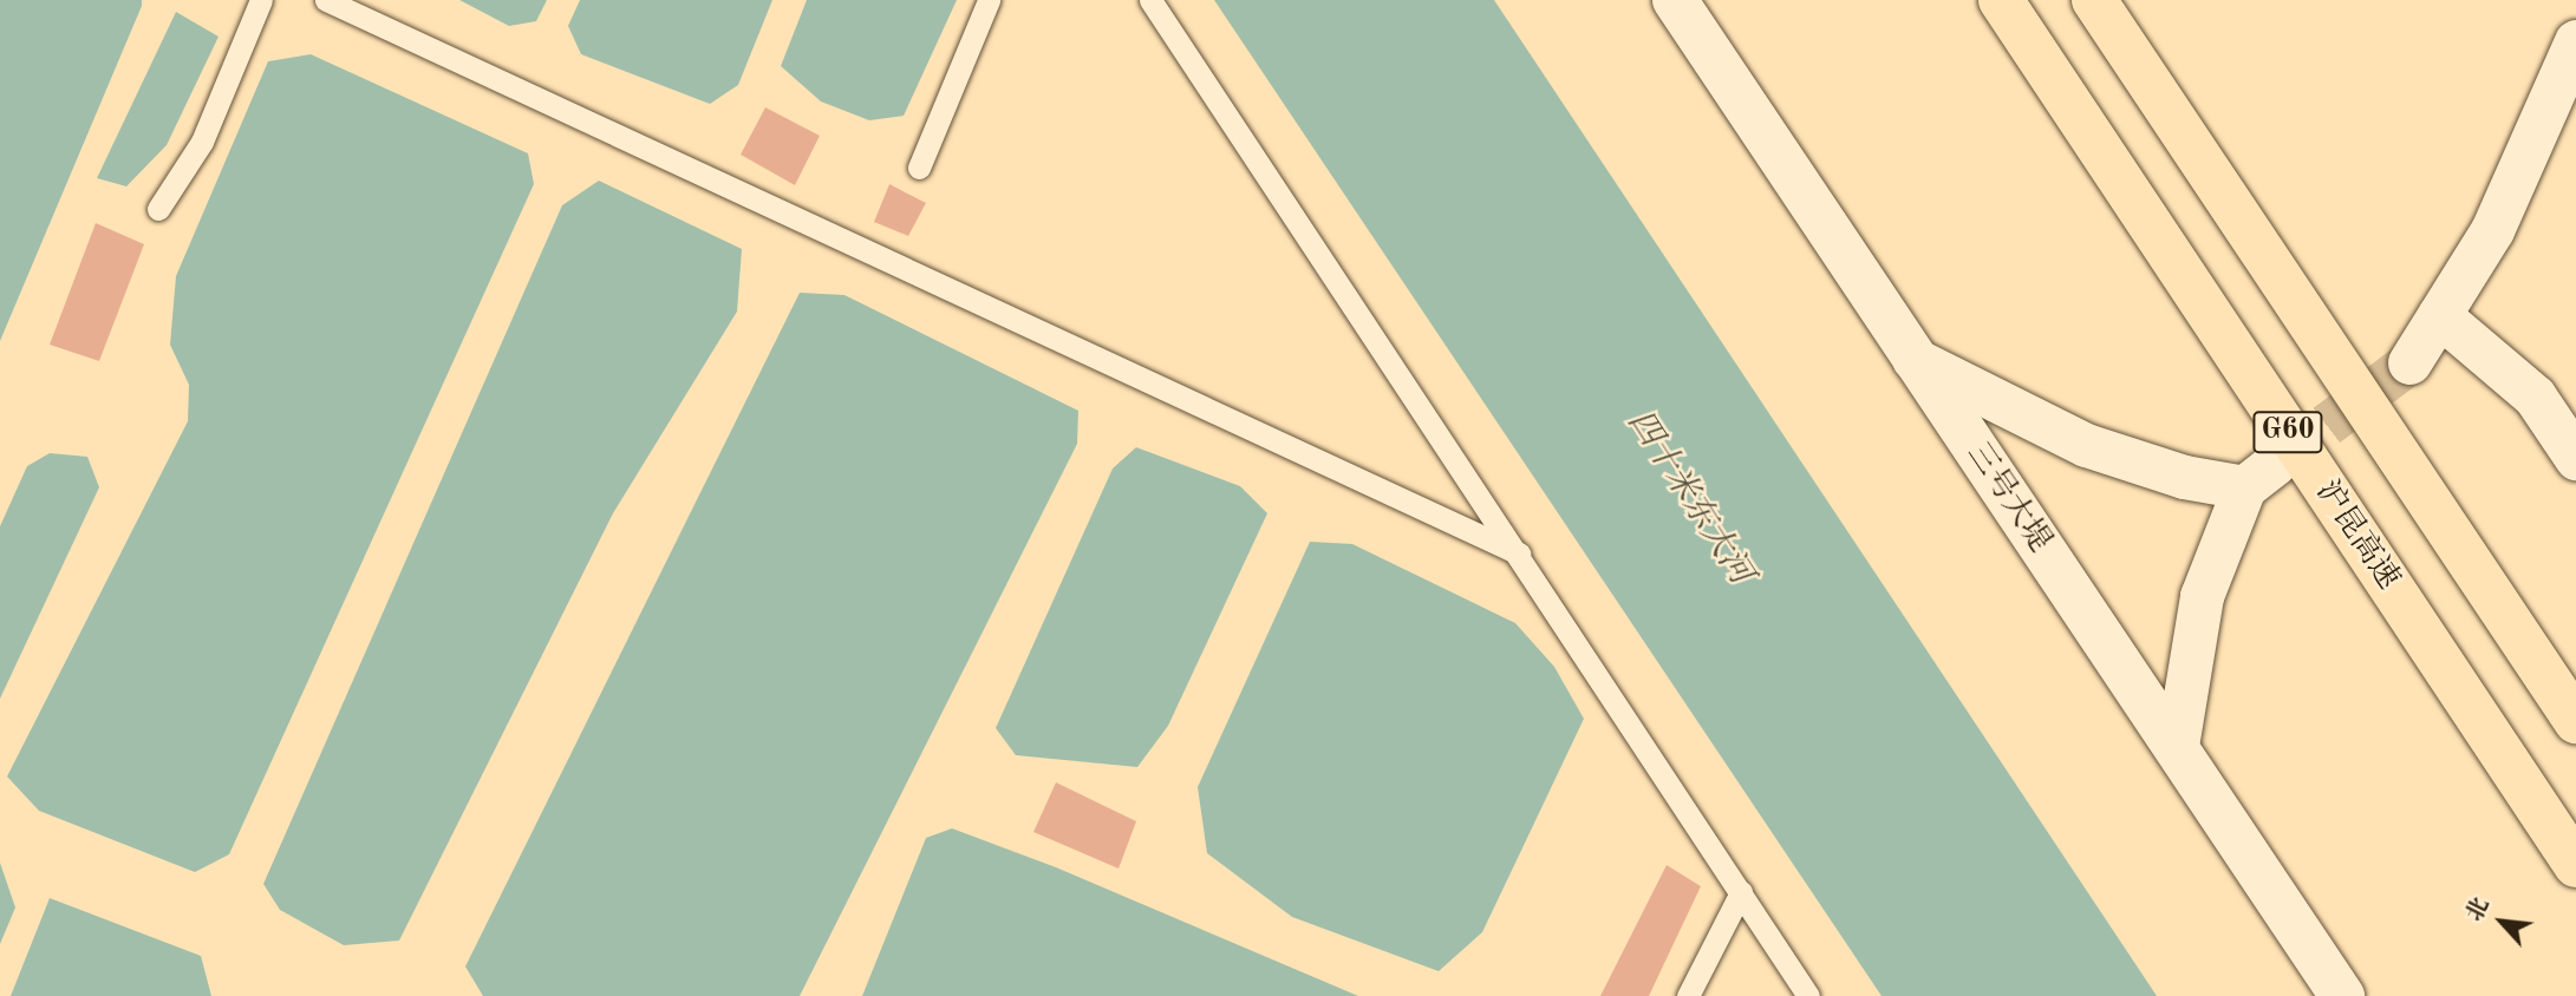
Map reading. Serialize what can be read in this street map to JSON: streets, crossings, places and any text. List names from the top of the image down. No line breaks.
{"streets":{"highway":["G60","沪昆高速"],"street":["三号大堤"]},"water":["四十米东大河"],"north":"top left"}
